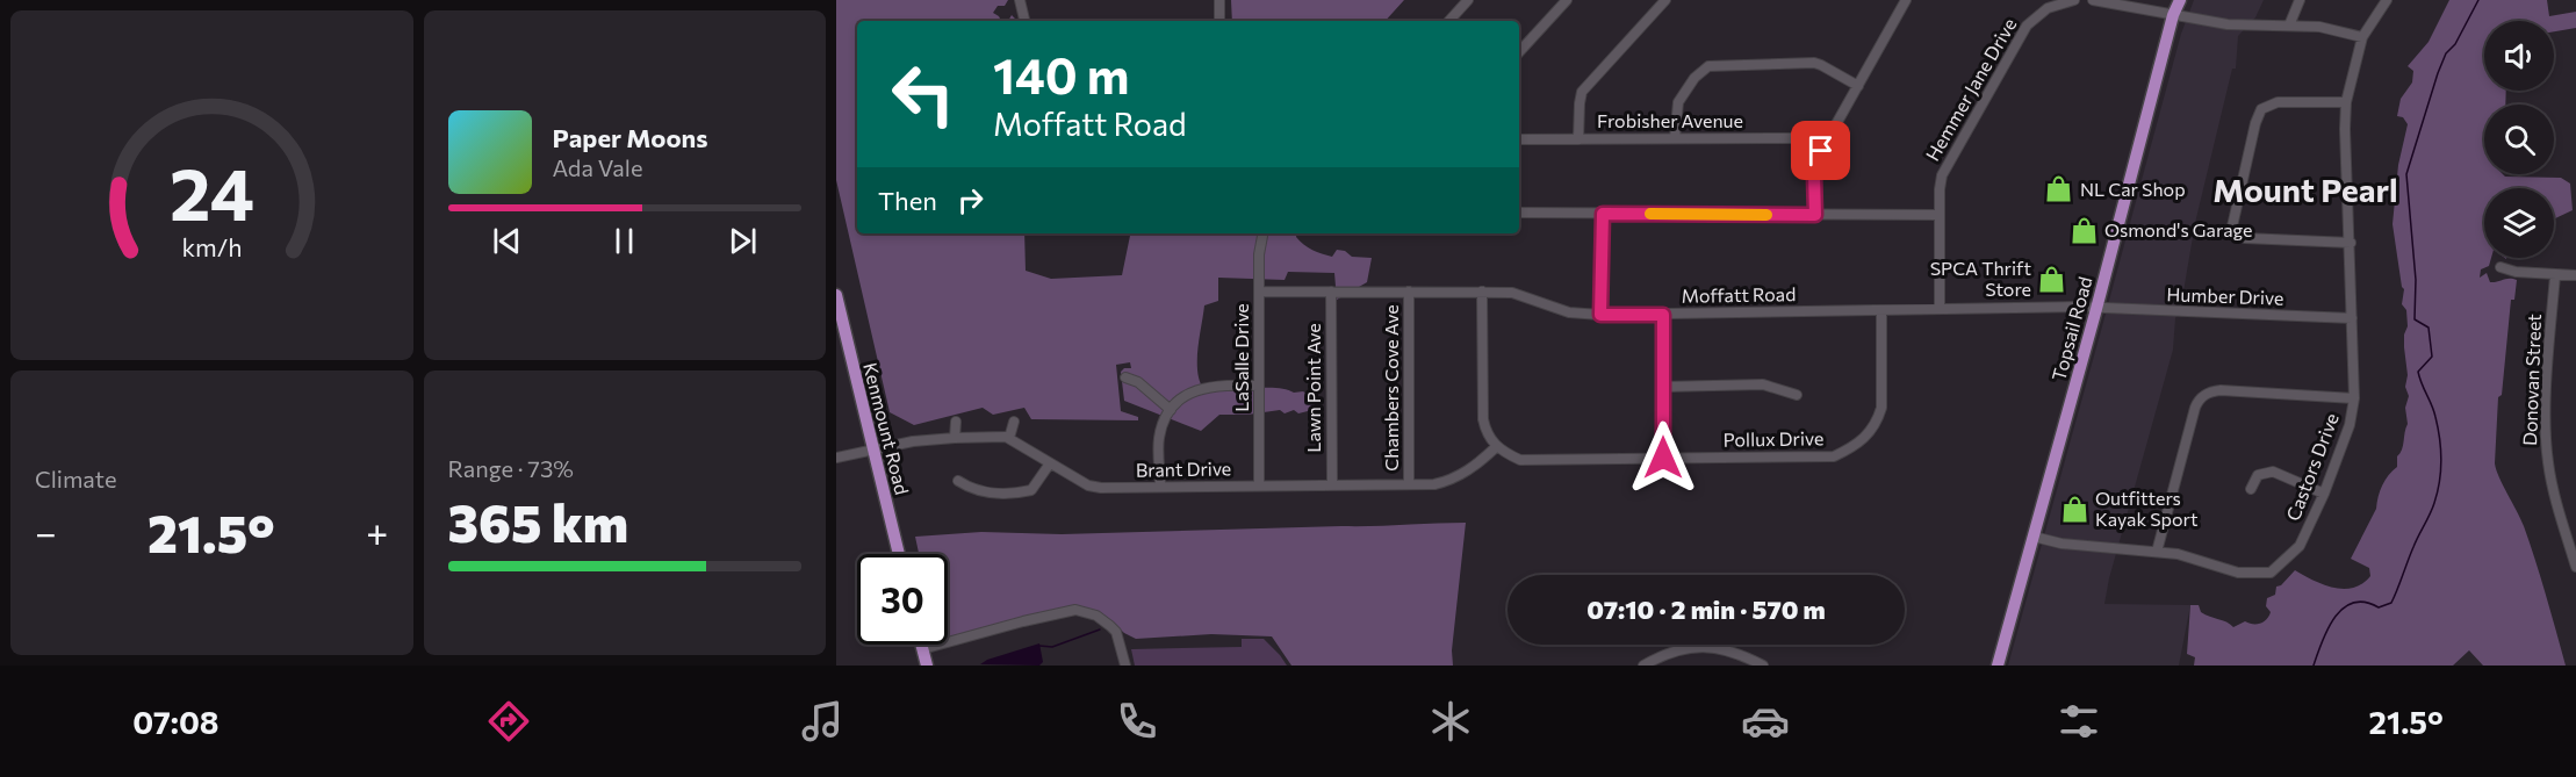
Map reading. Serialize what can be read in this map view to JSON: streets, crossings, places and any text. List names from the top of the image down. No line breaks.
{"streets":{"main road":["Topsail Road","Kenmount Road"],"street":["Hemmer Jane Drive","Frobisher Avenue","Moffatt Road","Humber Drive","LaSalle Drive","Donovan Street","Lawn Point Ave","Chambers Cove Ave","Pollux Drive","Castors Drive","Brant Drive"]},"crossings":[["Hemmer Jane Drive","Moffatt Road"],["Moffatt Road","Humber Drive"],["Moffatt Road","Topsail Road"],["Moffatt Road","LaSalle Drive"],["Moffatt Road","Lawn Point Ave"],["Moffatt Road","Chambers Cove Ave"],["Moffatt Road","Pollux Drive"],["Humber Drive","Topsail Road"],["Humber Drive","Castors Drive"],["Topsail Road","Castors Drive"],["LaSalle Drive","Brant Drive"],["Lawn Point Ave","Brant Drive"],["Chambers Cove Ave","Brant Drive"],["Pollux Drive","Brant Drive"]],"districts":["Mount Pearl"],"places":{"shop":["NL Car Shop","Osmond's Garage","SPCA Thrift Store","Outfitters Kayak Sport"]},"page":{"turn":["140 m","Moffatt Road"],"song":["Paper Moons","Ada Vale"],"then":"Then","tile":["Climate",["Range · 73%","365 km"]],"heat":["−","21.5°","+"],"limit":"30","trip":"07:10 · 2 min · 570 m","tabs":["07:08","21.5°"],"gauge":["24","km/h"]}}
